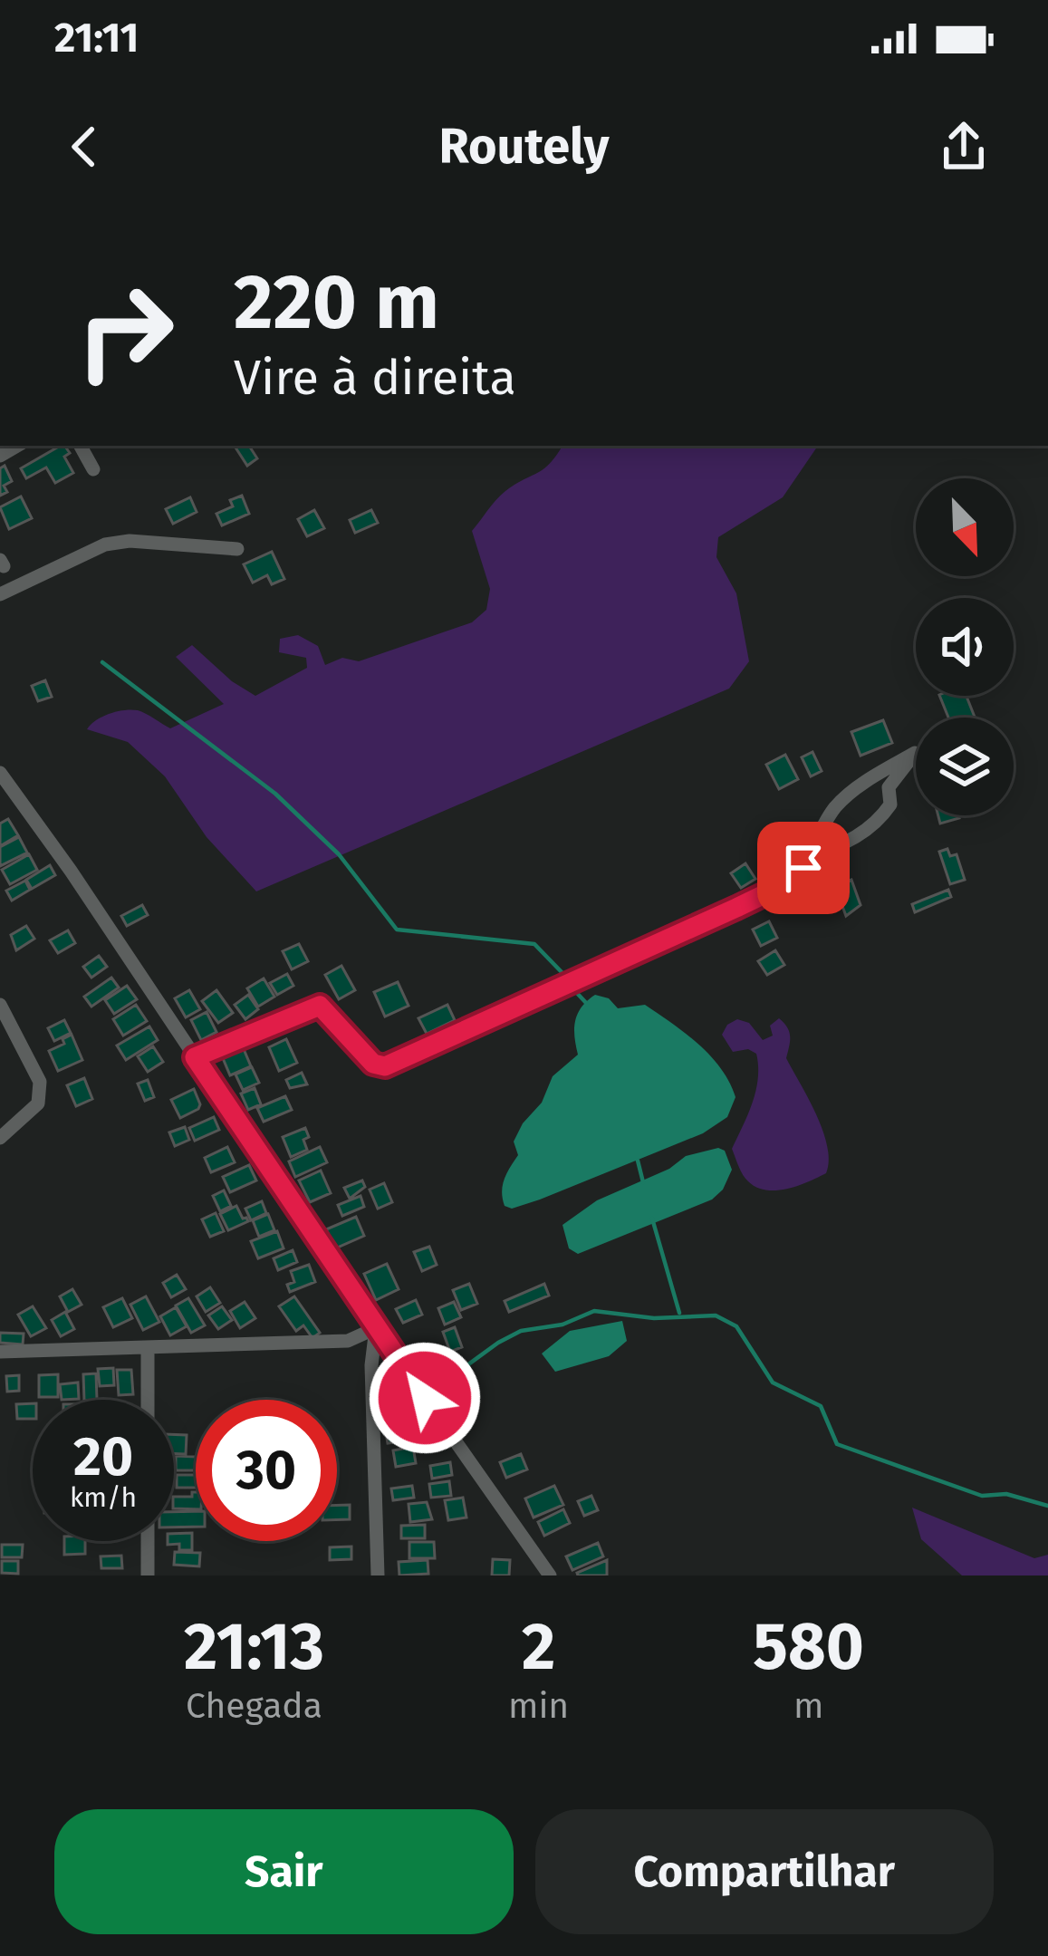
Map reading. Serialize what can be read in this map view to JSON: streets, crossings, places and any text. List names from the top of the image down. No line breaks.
{"north":"bottom right","page":{"status":"21:11","header":"Routely","turn":["220 m","Vire à direita"],"speed":"20 km/h","limit":"30","eta":["21:13","Chegada","2","min","580","m"],"buttons":["Sair","Compartilhar"]}}
